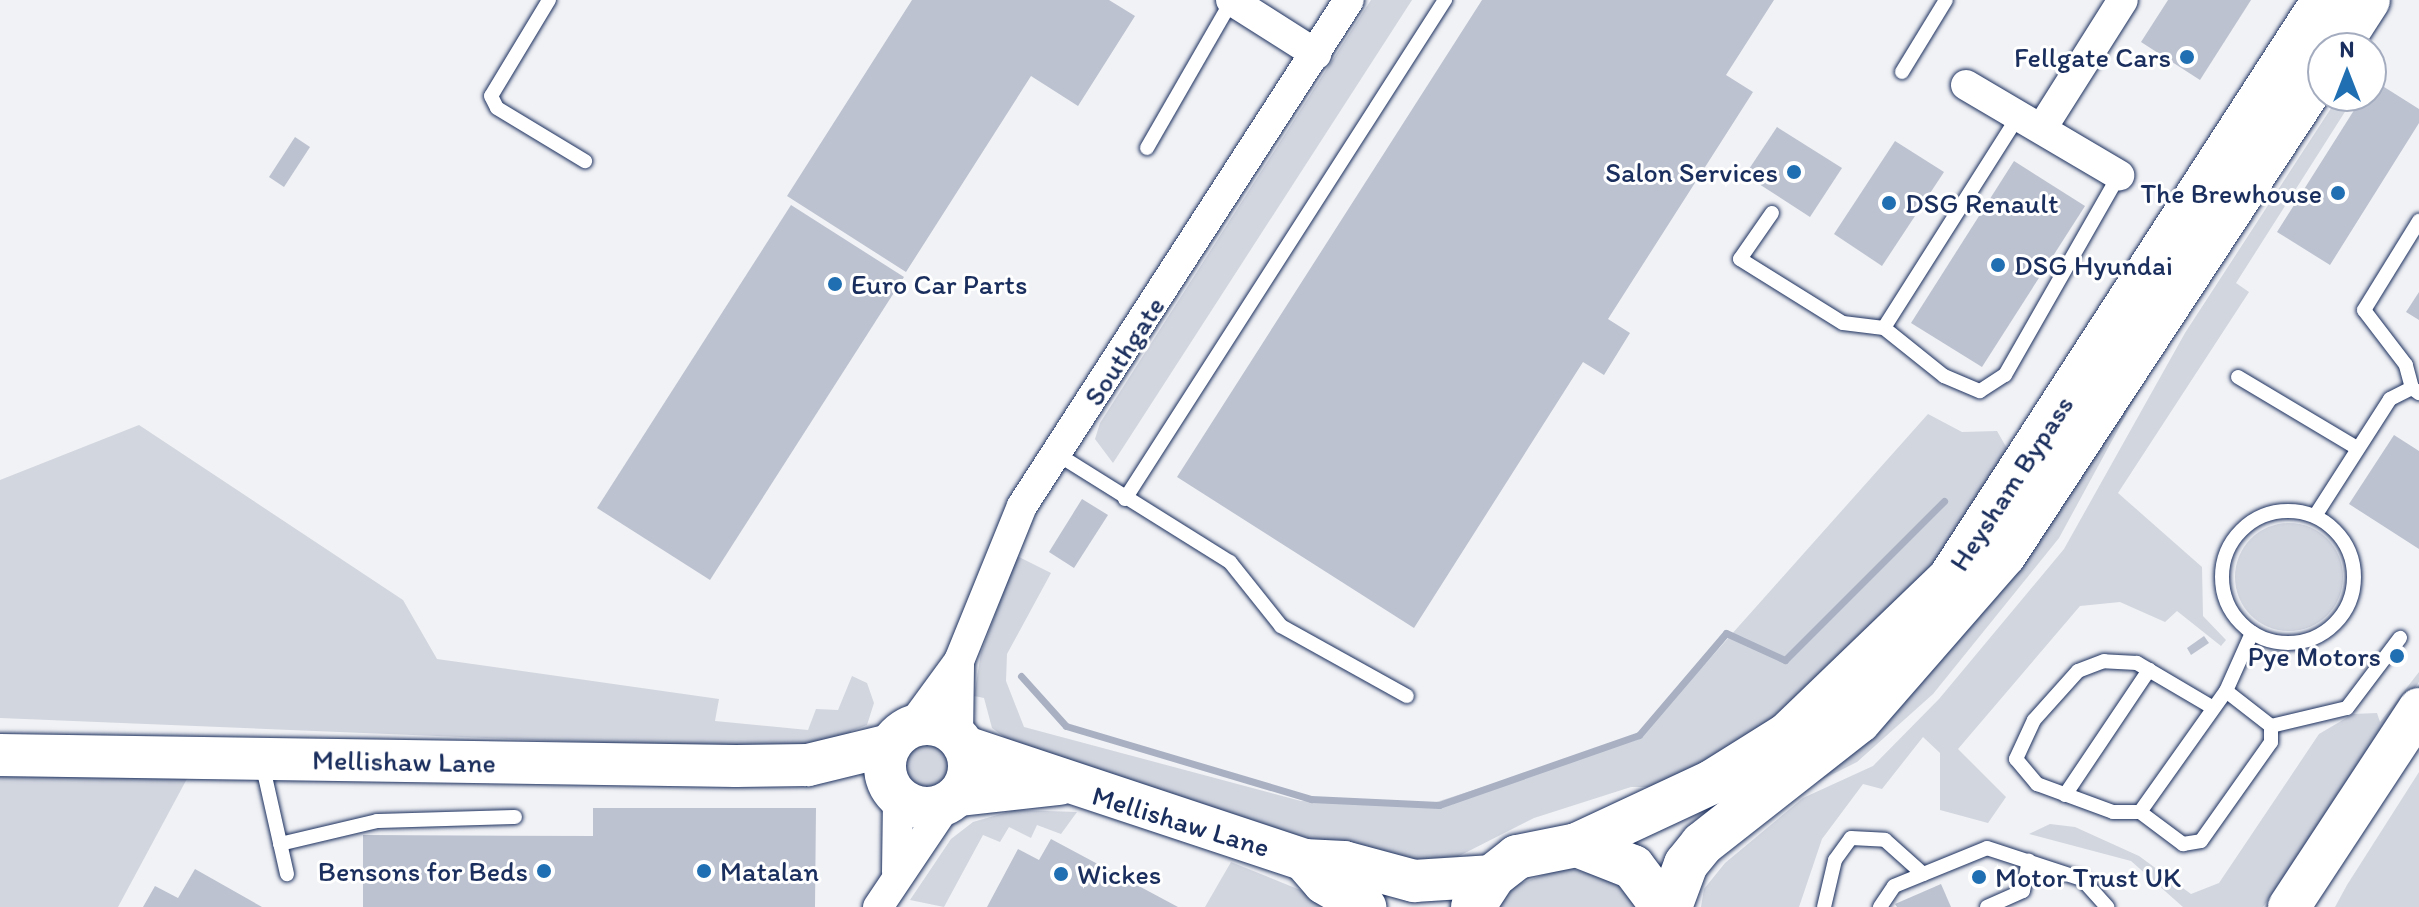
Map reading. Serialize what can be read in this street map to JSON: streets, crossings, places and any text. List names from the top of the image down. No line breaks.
{"streets":{"highway":["Heysham Bypass"],"main road":["Mellishaw Lane"],"street":["Southgate"]},"crossings":[["Southgate","Mellishaw Lane"],["Heysham Bypass","Mellishaw Lane"]],"places":["Fellgate Cars","Salon Services","The Brewhouse","DSG Renault","DSG Hyundai","Euro Car Parts","Pye Motors","Bensons for Beds","Matalan","Wickes","Motor Trust UK"],"north":"top"}
